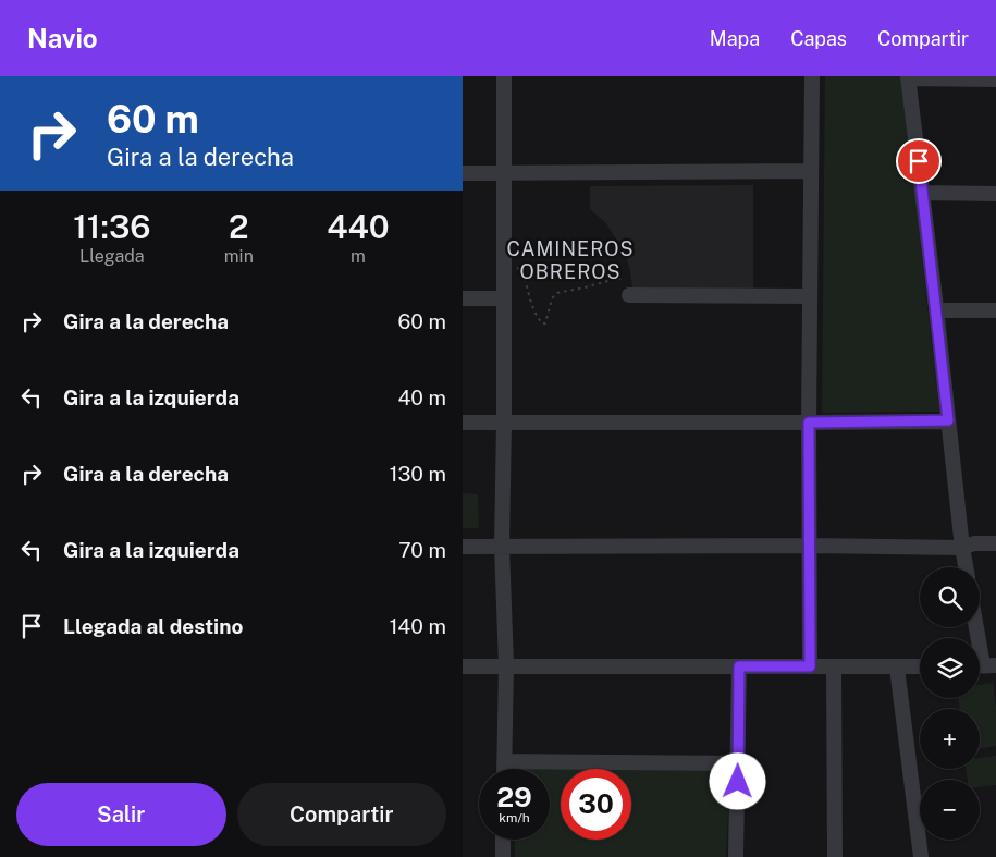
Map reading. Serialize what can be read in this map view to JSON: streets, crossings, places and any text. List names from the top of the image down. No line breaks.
{"districts":["CAMINEROS OBREROS"],"page":{"header":"Navio","nav":["Mapa","Capas","Compartir"],"turn":["60 m","Gira a la derecha"],"eta":["11:36","Llegada","2","min","440","m"],"list":[{"name":"Gira a la derecha","value":"60 m"},{"name":"Gira a la izquierda","value":"40 m"},{"name":"Gira a la derecha","value":"130 m"},{"name":"Gira a la izquierda","value":"70 m"},{"name":"Llegada al destino","value":"140 m"}],"map_buttons":["+","−"],"speed":"29 km/h","limit":"30","buttons":["Salir","Compartir"]}}
